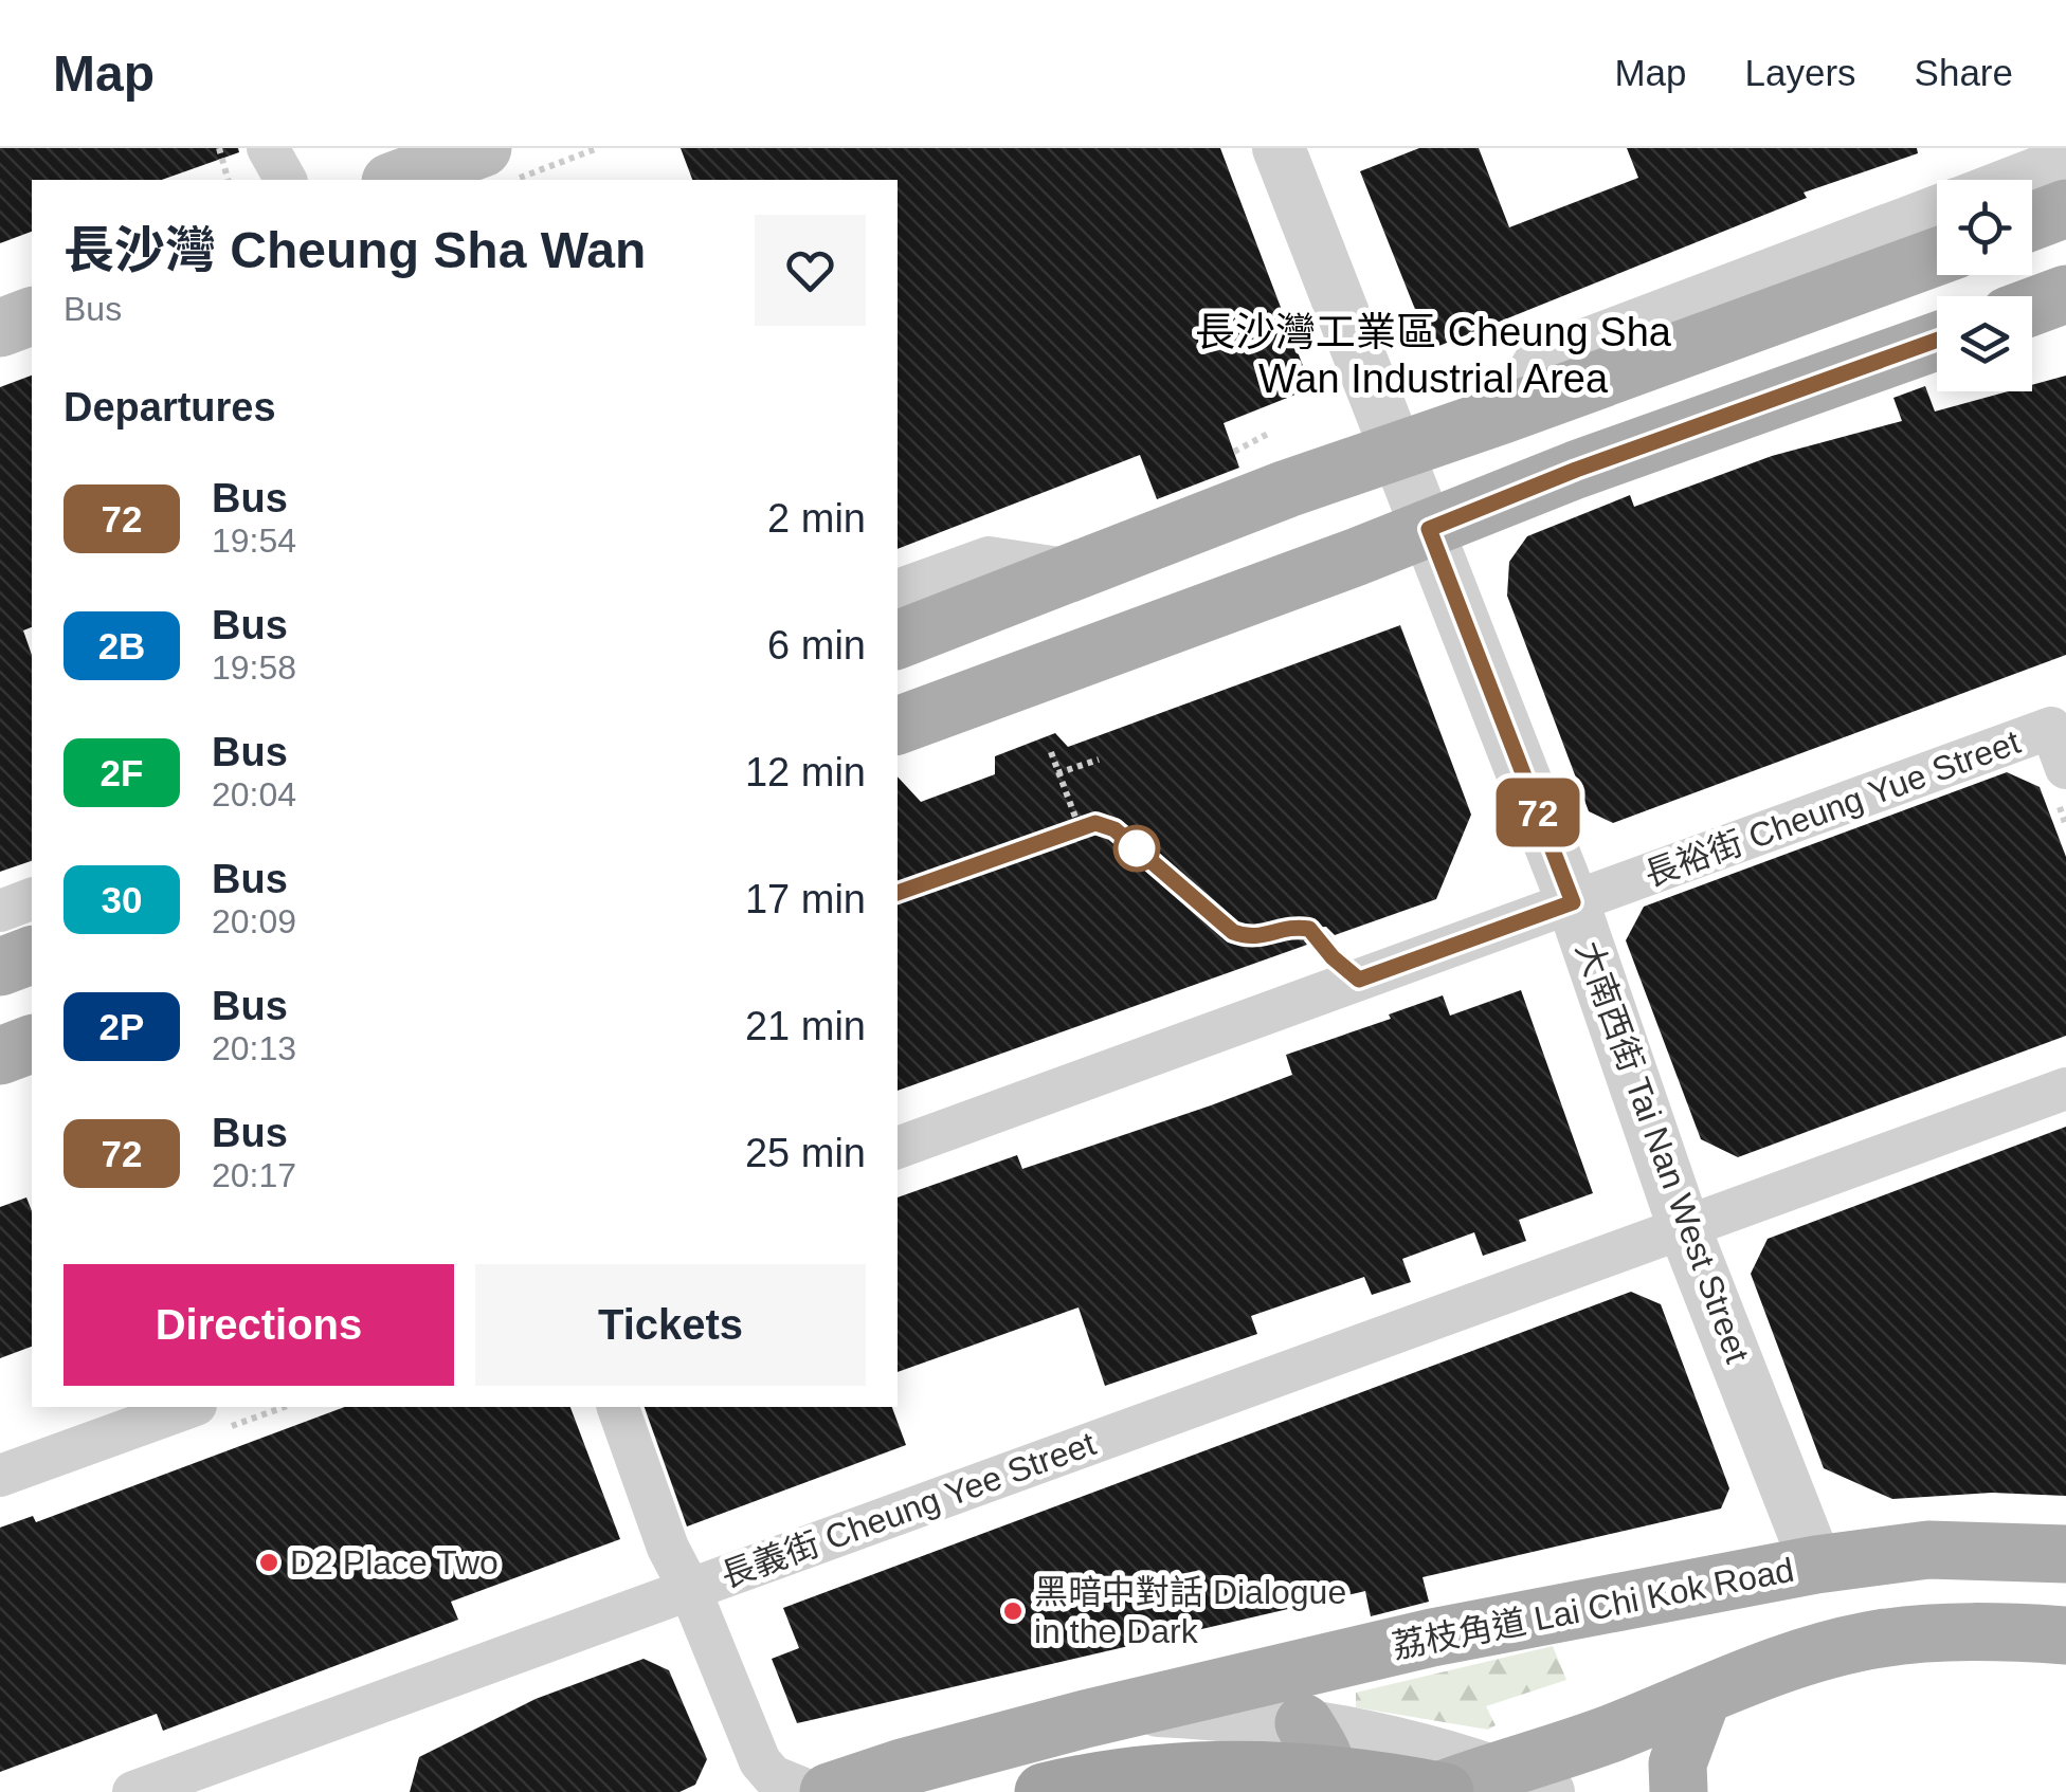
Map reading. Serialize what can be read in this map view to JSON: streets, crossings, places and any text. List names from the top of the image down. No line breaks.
{"streets":{"main road":["荔枝角道 Lai Chi Kok Road"],"street":["長裕街 Cheung Yue Street","大南西街 Tai Nan West Street","長義街 Cheung Yee Street"]},"crossings":[["長裕街 Cheung Yue Street","大南西街 Tai Nan West Street"],["大南西街 Tai Nan West Street","長義街 Cheung Yee Street"],["大南西街 Tai Nan West Street","荔枝角道 Lai Chi Kok Road"]],"districts":["長沙灣工業區 Cheung Sha Wan Industrial Area"],"places":["D2 Place Two","黑暗中對話 Dialogue in the Dark"],"lines":["bus line 72"],"page":{"header":"Map","nav":["Map","Layers","Share"],"on_map":"72","heading":[["長沙灣 Cheung Sha Wan","Bus"],"Departures"],"list":[{"mark":"72","name":"Bus","note":"19:54","value":"2 min"},{"mark":"2B","name":"Bus","note":"19:58","value":"6 min"},{"mark":"2F","name":"Bus","note":"20:04","value":"12 min"},{"mark":"30","name":"Bus","note":"20:09","value":"17 min"},{"mark":"2P","name":"Bus","note":"20:13","value":"21 min"},{"mark":"72","name":"Bus","note":"20:17","value":"25 min"}],"buttons":["Directions","Tickets"]}}
